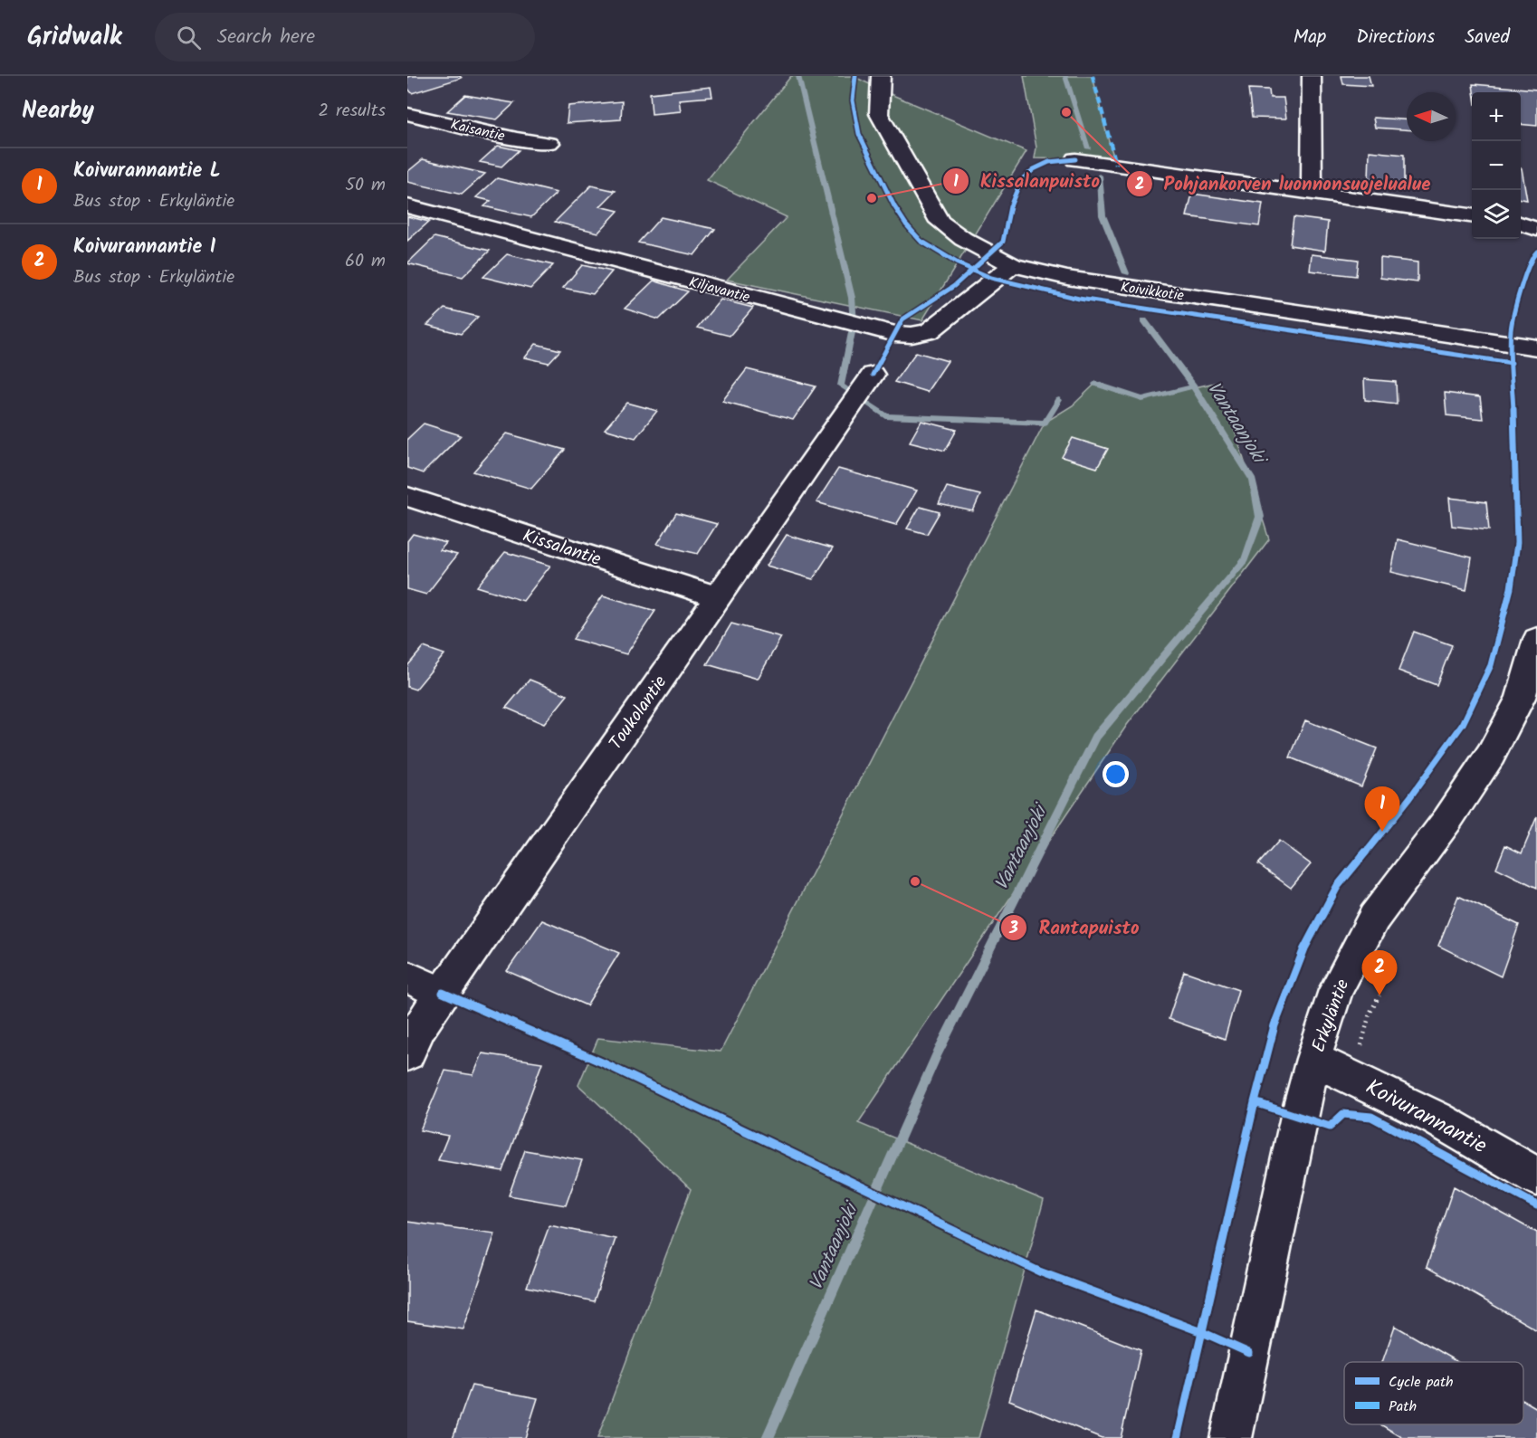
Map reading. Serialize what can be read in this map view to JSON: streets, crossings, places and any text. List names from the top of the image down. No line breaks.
{"streets":{"street":["Kaisantie","Kiljavantie","Koivikkotie","Kissalantie","Toukolantie","Erkyläntie","Koivurannantie"]},"crossings":[["Kiljavantie","Koivikkotie"],["Kissalantie","Toukolantie"],["Erkyläntie","Koivurannantie"]],"water":["Vantaanjoki"],"places":["Pohjankorven luonnonsuojelualue","Kissalanpuisto","Rantapuisto"],"legend":["Cycle path","Path"],"north":"left","page":{"header":"Gridwalk","search":"Search here","nav":["Map","Directions","Saved"],"heading":["Nearby","2 results"],"map_buttons":["+","−"],"list":[{"mark":"1","name":"Koivurannantie L","note":"Bus stop · Erkyläntie","value":"50 m"},{"mark":"2","name":"Koivurannantie I","note":"Bus stop · Erkyläntie","value":"60 m"}],"pins":["1","2"]}}
